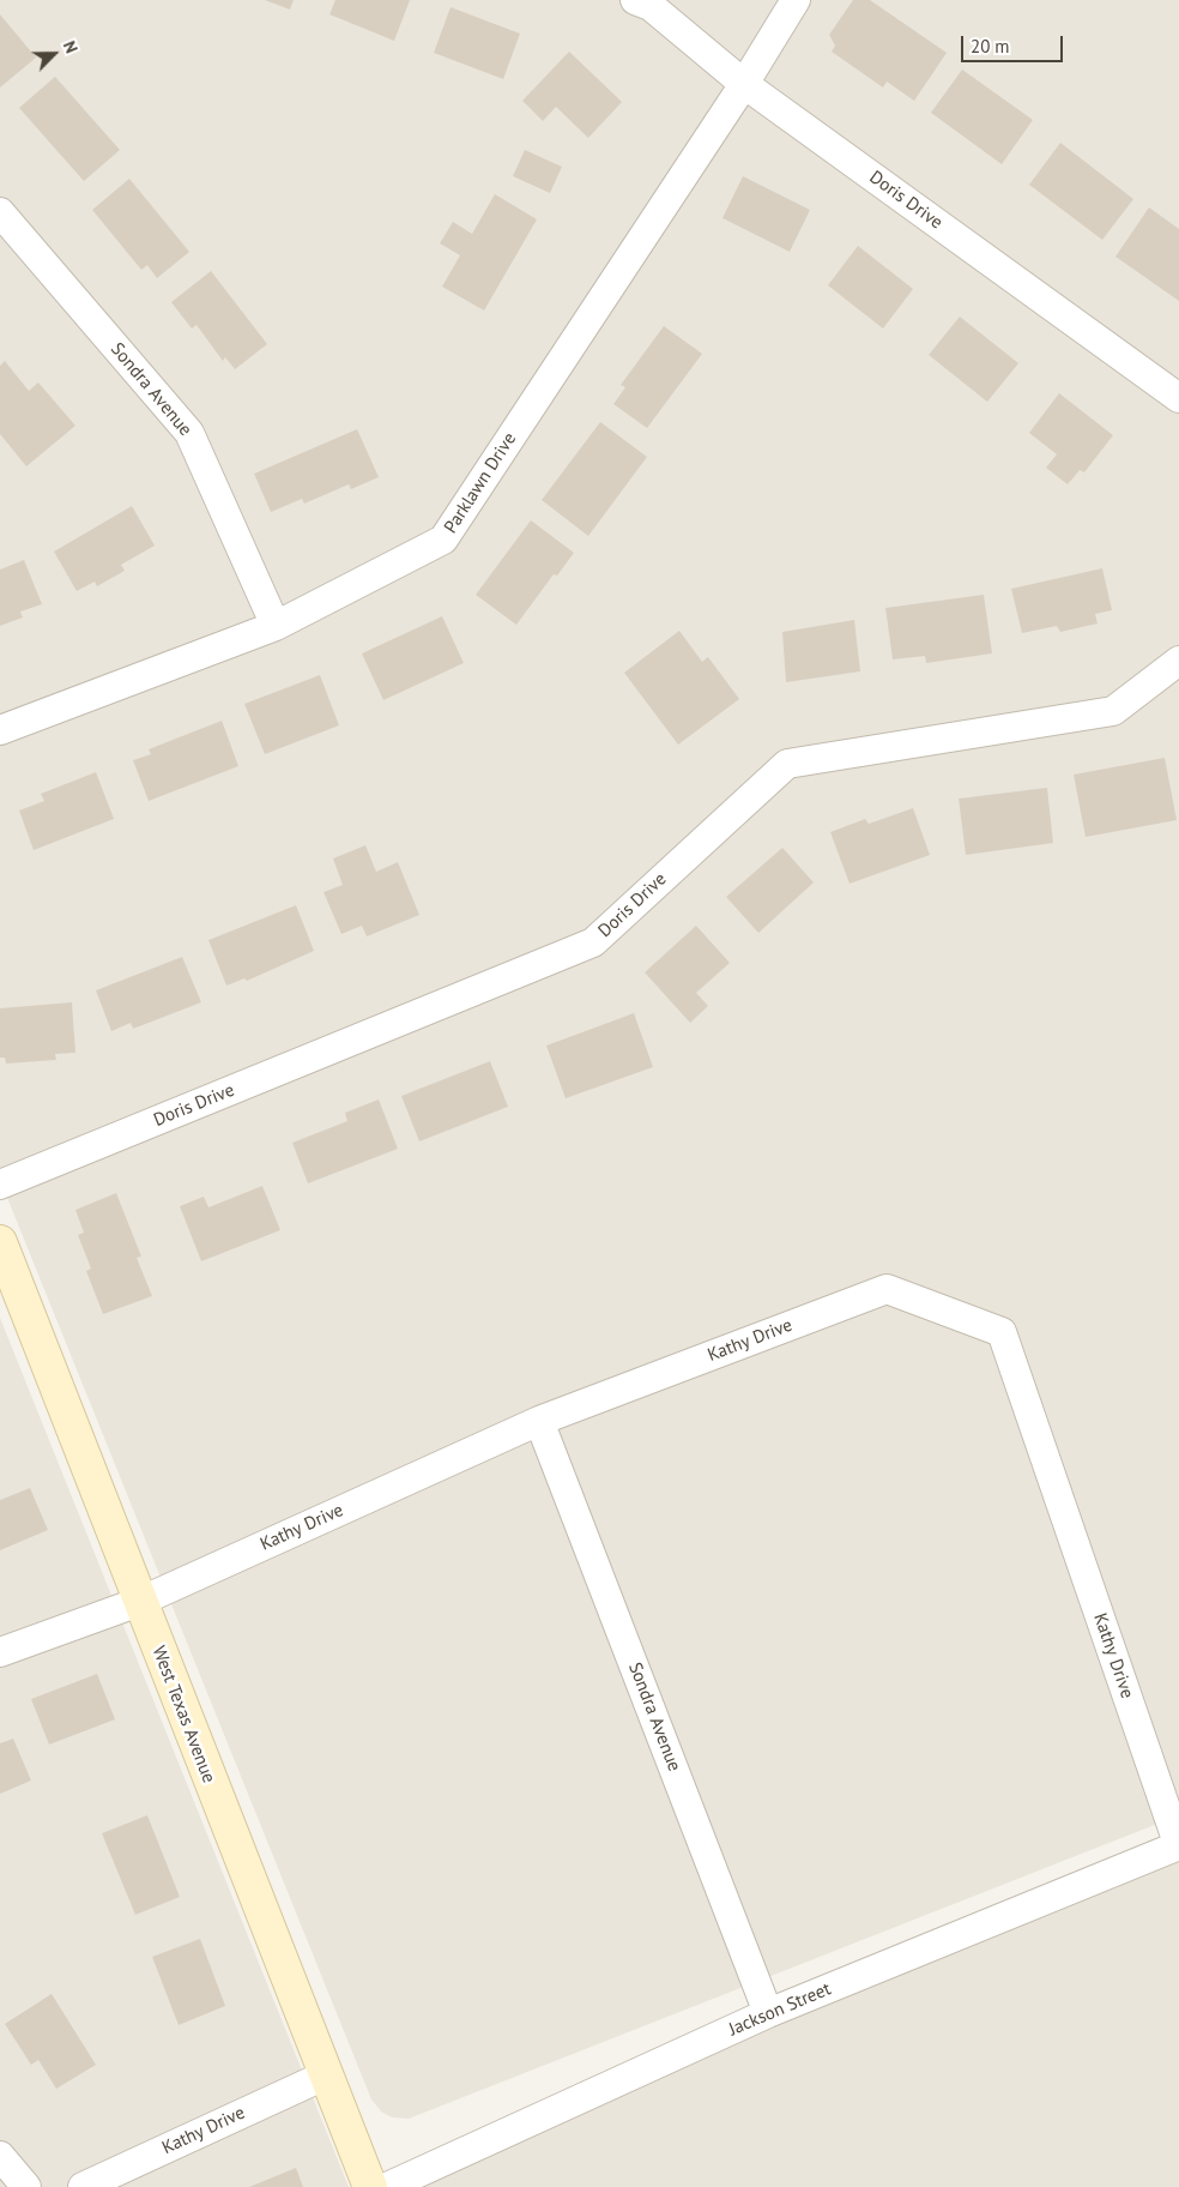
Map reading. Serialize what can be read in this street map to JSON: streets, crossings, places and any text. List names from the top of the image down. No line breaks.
{"streets":{"street":["Doris Drive","Sondra Avenue","Parklawn Drive","Kathy Drive","West Texas Avenue","Jackson Street"]},"crossings":[["Doris Drive","Parklawn Drive"],["Sondra Avenue","Parklawn Drive"],["Sondra Avenue","Kathy Drive"],["Sondra Avenue","Jackson Street"],["Kathy Drive","West Texas Avenue"],["Kathy Drive","Jackson Street"]],"scale_bar":"20 m","north":"top right"}
